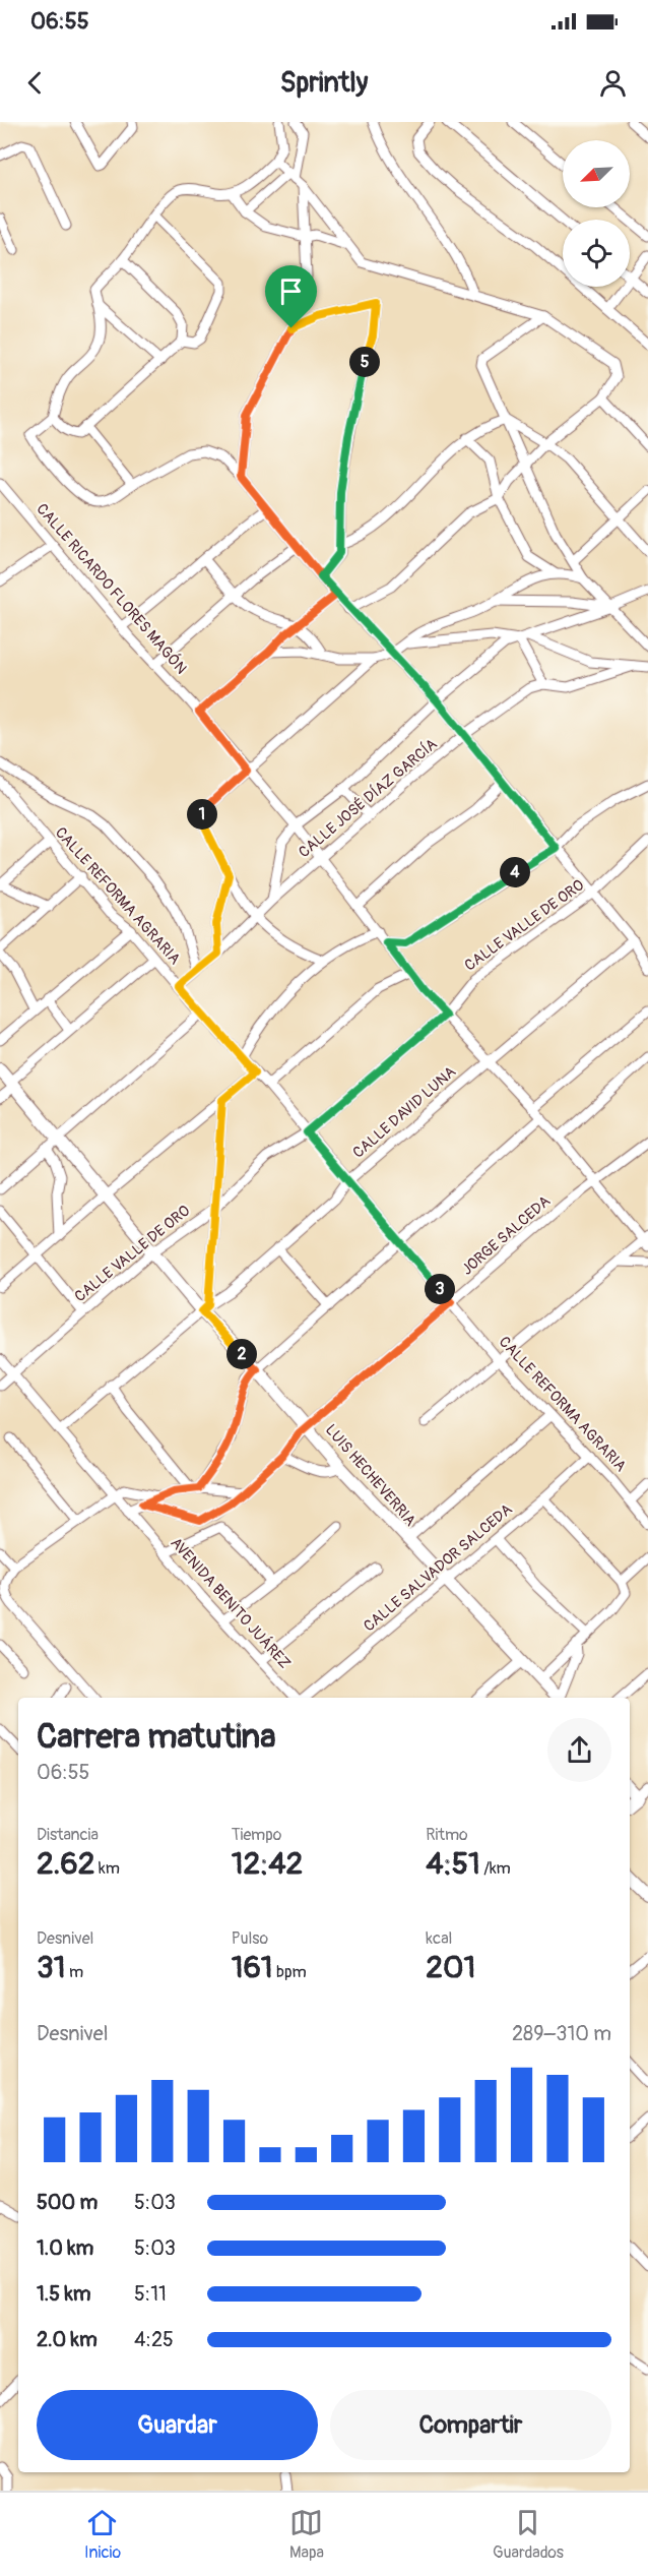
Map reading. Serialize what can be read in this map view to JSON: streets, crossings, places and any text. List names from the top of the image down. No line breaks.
{"streets":{"street":["CALLE RICARDO FLORES MAGÓN","CALLE JOSÉ DÍAZ GARCÍA","CALLE REFORMA AGRARIA","CALLE VALLE DE ORO","CALLE DAVID LUNA","JORGE SALCEDA","LUIS HECHEVERRIA","CALLE SALVADOR SALCEDA","AVENIDA BENITO JUÁREZ"]},"crossings":[["CALLE RICARDO FLORES MAGÓN","CALLE JOSÉ DÍAZ GARCÍA"],["CALLE RICARDO FLORES MAGÓN","CALLE VALLE DE ORO"],["CALLE RICARDO FLORES MAGÓN","CALLE DAVID LUNA"],["CALLE RICARDO FLORES MAGÓN","JORGE SALCEDA"],["CALLE JOSÉ DÍAZ GARCÍA","CALLE REFORMA AGRARIA"],["CALLE REFORMA AGRARIA","CALLE VALLE DE ORO"],["CALLE REFORMA AGRARIA","CALLE DAVID LUNA"],["CALLE REFORMA AGRARIA","JORGE SALCEDA"],["CALLE REFORMA AGRARIA","CALLE SALVADOR SALCEDA"],["CALLE VALLE DE ORO","LUIS HECHEVERRIA"],["CALLE VALLE DE ORO","AVENIDA BENITO JUÁREZ"],["CALLE DAVID LUNA","LUIS HECHEVERRIA"],["CALLE DAVID LUNA","AVENIDA BENITO JUÁREZ"],["JORGE SALCEDA","LUIS HECHEVERRIA"],["LUIS HECHEVERRIA","CALLE SALVADOR SALCEDA"]],"north":"bottom left","page":{"status":"06:55","header":"Sprintly","pins":["5","1","4","3","2"],"heading":["Carrera matutina","06:55"],"stats":[["Distancia","2.62 km"],["Tiempo","12:42"],["Ritmo","4:51 /km"],["Desnivel","31 m"],["Pulso","161 bpm"],["kcal","201"]],"chart":["Desnivel","289–310 m"],"list":[{"name":"500 m","note":"5:03"},{"name":"1.0 km","note":"5:03"},{"name":"1.5 km","note":"5:11"},{"name":"2.0 km","note":"4:25"}],"buttons":["Guardar","Compartir"],"tabs":["Inicio","Mapa","Guardados"]}}
